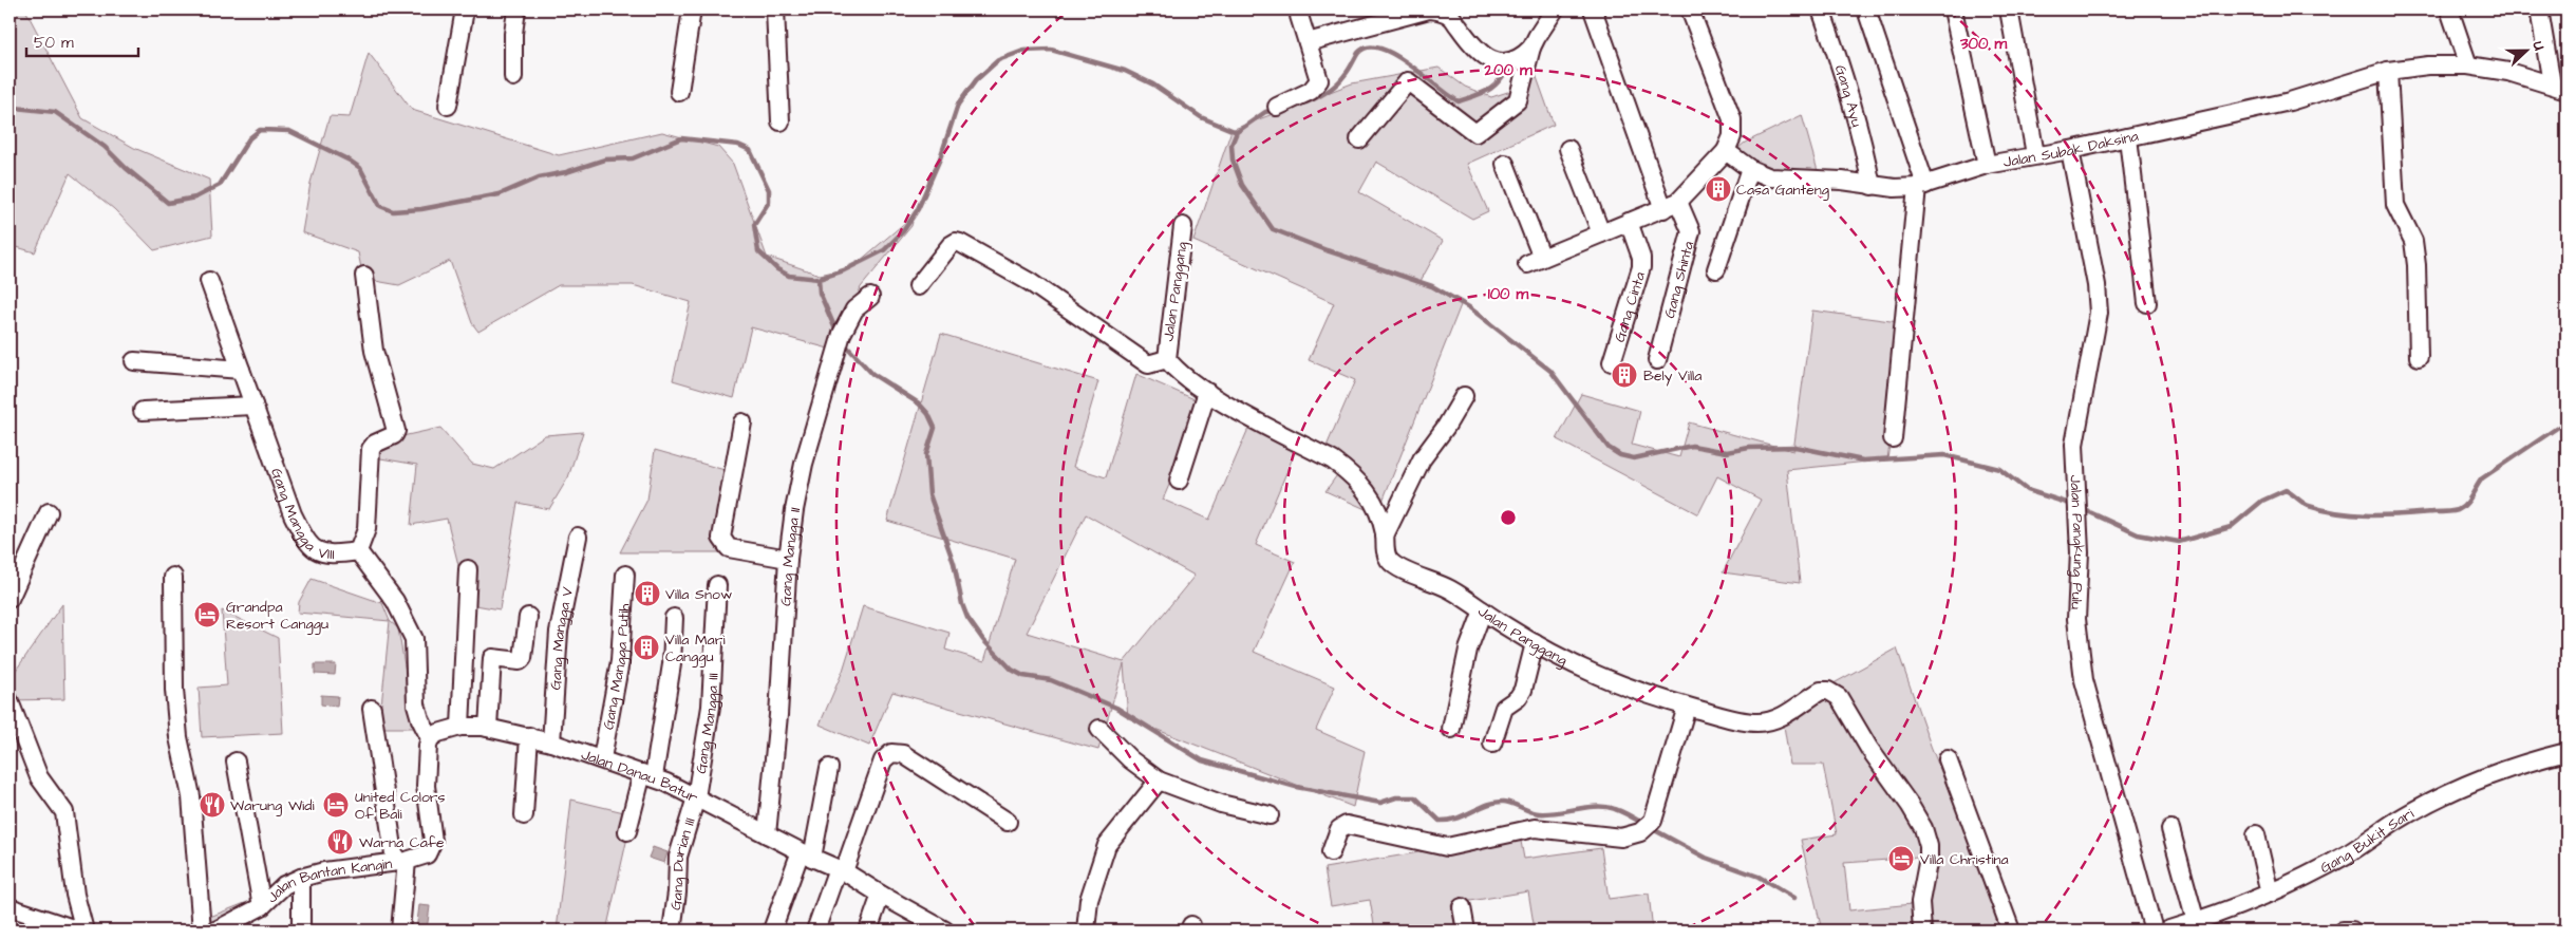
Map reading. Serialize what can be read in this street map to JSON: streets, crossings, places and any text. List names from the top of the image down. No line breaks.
{"streets":{"street":["Gang Ayu","Jalan Subak Daksina","Gang Shinta","Jalan Panggang","Gang Cinta","Gang Mangga VIII","Jalan Pangkung Pulu","Gang Mangga II","Gang Mangga V","Gang Mangga Putih","Gang Mangga III","Jalan Danau Batur","Gang Bukit Sari","Gang Durian III","Jalan Bantan Kangin"]},"crossings":[["Gang Ayu","Jalan Subak Daksina"],["Jalan Subak Daksina","Jalan Pangkung Pulu"],["Gang Mangga VIII","Jalan Danau Batur"],["Gang Mangga II","Jalan Danau Batur"],["Gang Mangga V","Jalan Danau Batur"],["Gang Mangga Putih","Jalan Danau Batur"],["Gang Mangga III","Jalan Danau Batur"],["Gang Mangga III","Gang Durian III"],["Jalan Danau Batur","Gang Durian III"]],"places":{"building":["Casa Ganteng","Bely Villa","Villa Snow","Villa Mari Canggu"],"hotel":["Grandpa Resort Canggu","United Colors Of Bali","Villa Christina"],"restaurant":["Warung Widi","Warna Cafe"]},"scale_bar":"50 m","north":"right","rings":["300 m","200 m","100 m"]}
